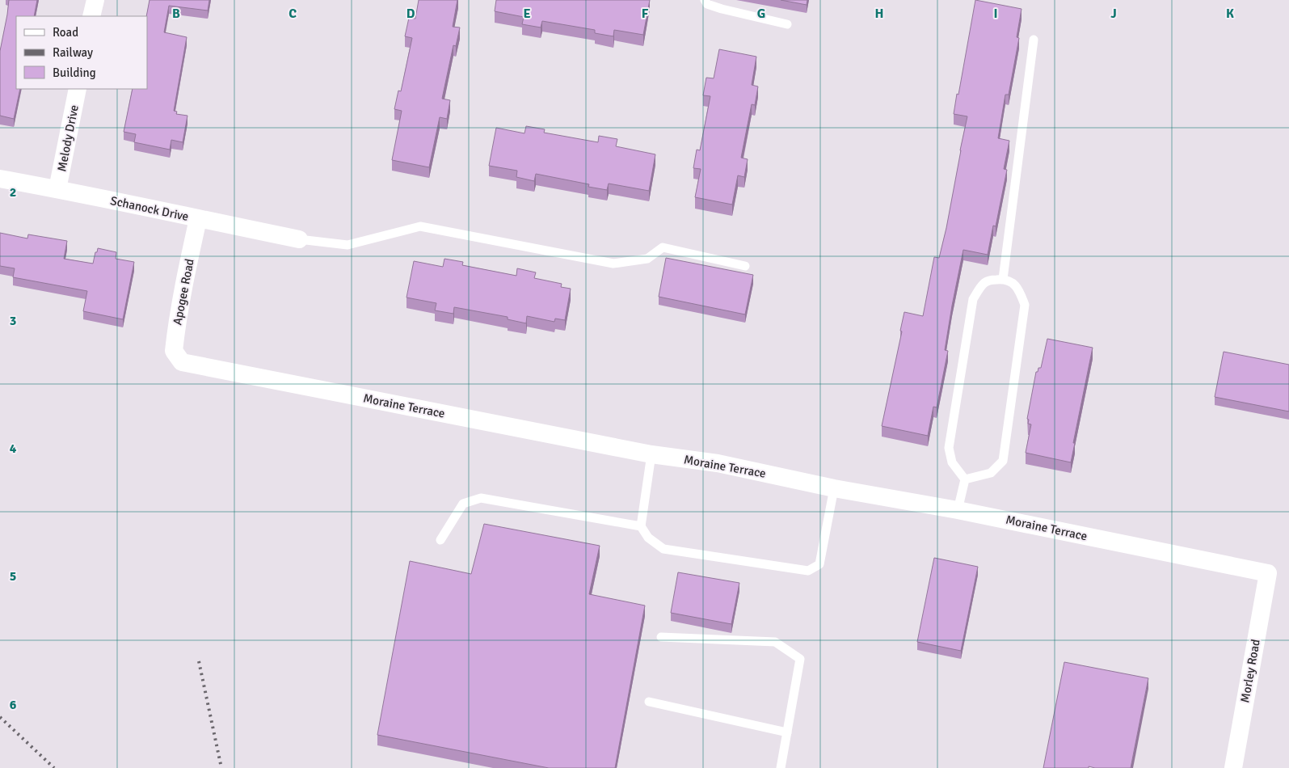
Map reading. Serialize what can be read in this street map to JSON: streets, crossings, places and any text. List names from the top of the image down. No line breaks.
{"streets":{"street":["Melody Drive","Schanock Drive","Apogee Road","Moraine Terrace","Morley Road"]},"crossings":[["Melody Drive","Schanock Drive"],["Schanock Drive","Apogee Road"],["Apogee Road","Moraine Terrace"],["Moraine Terrace","Morley Road"]],"legend":["Road","Railway","Building"],"grid":{"columns":["B","C","D","E","F","G","H","I","J","K"],"rows":["2","3","4","5","6"]}}
